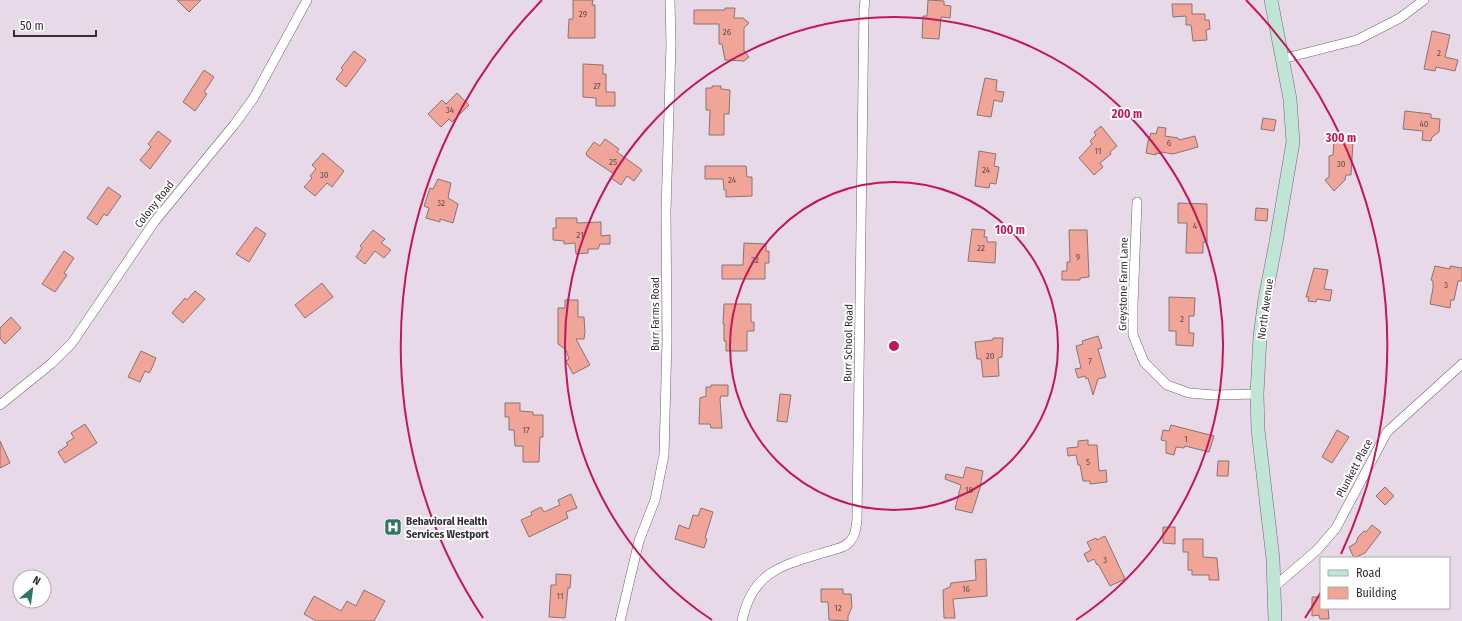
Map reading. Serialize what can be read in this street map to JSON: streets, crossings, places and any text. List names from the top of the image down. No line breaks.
{"streets":{"street":["Colony Road","Greystone Farm Lane","North Avenue","Burr Farms Road","Burr School Road","Plunkett Place"]},"crossings":[["Greystone Farm Lane","North Avenue"],["North Avenue","Plunkett Place"]],"places":{"hospital":["Behavioral Health Services Westport"]},"house_numbers":["29","26","2","27","34","40","6","11","25","30","24","30","24","32","4","21","22","9","22","3","2","20","7","17","1","5","18","3","16","11","12"],"legend":["Road","Building"],"scale_bar":"50 m","north":"top right","rings":["200 m","300 m","100 m"]}
